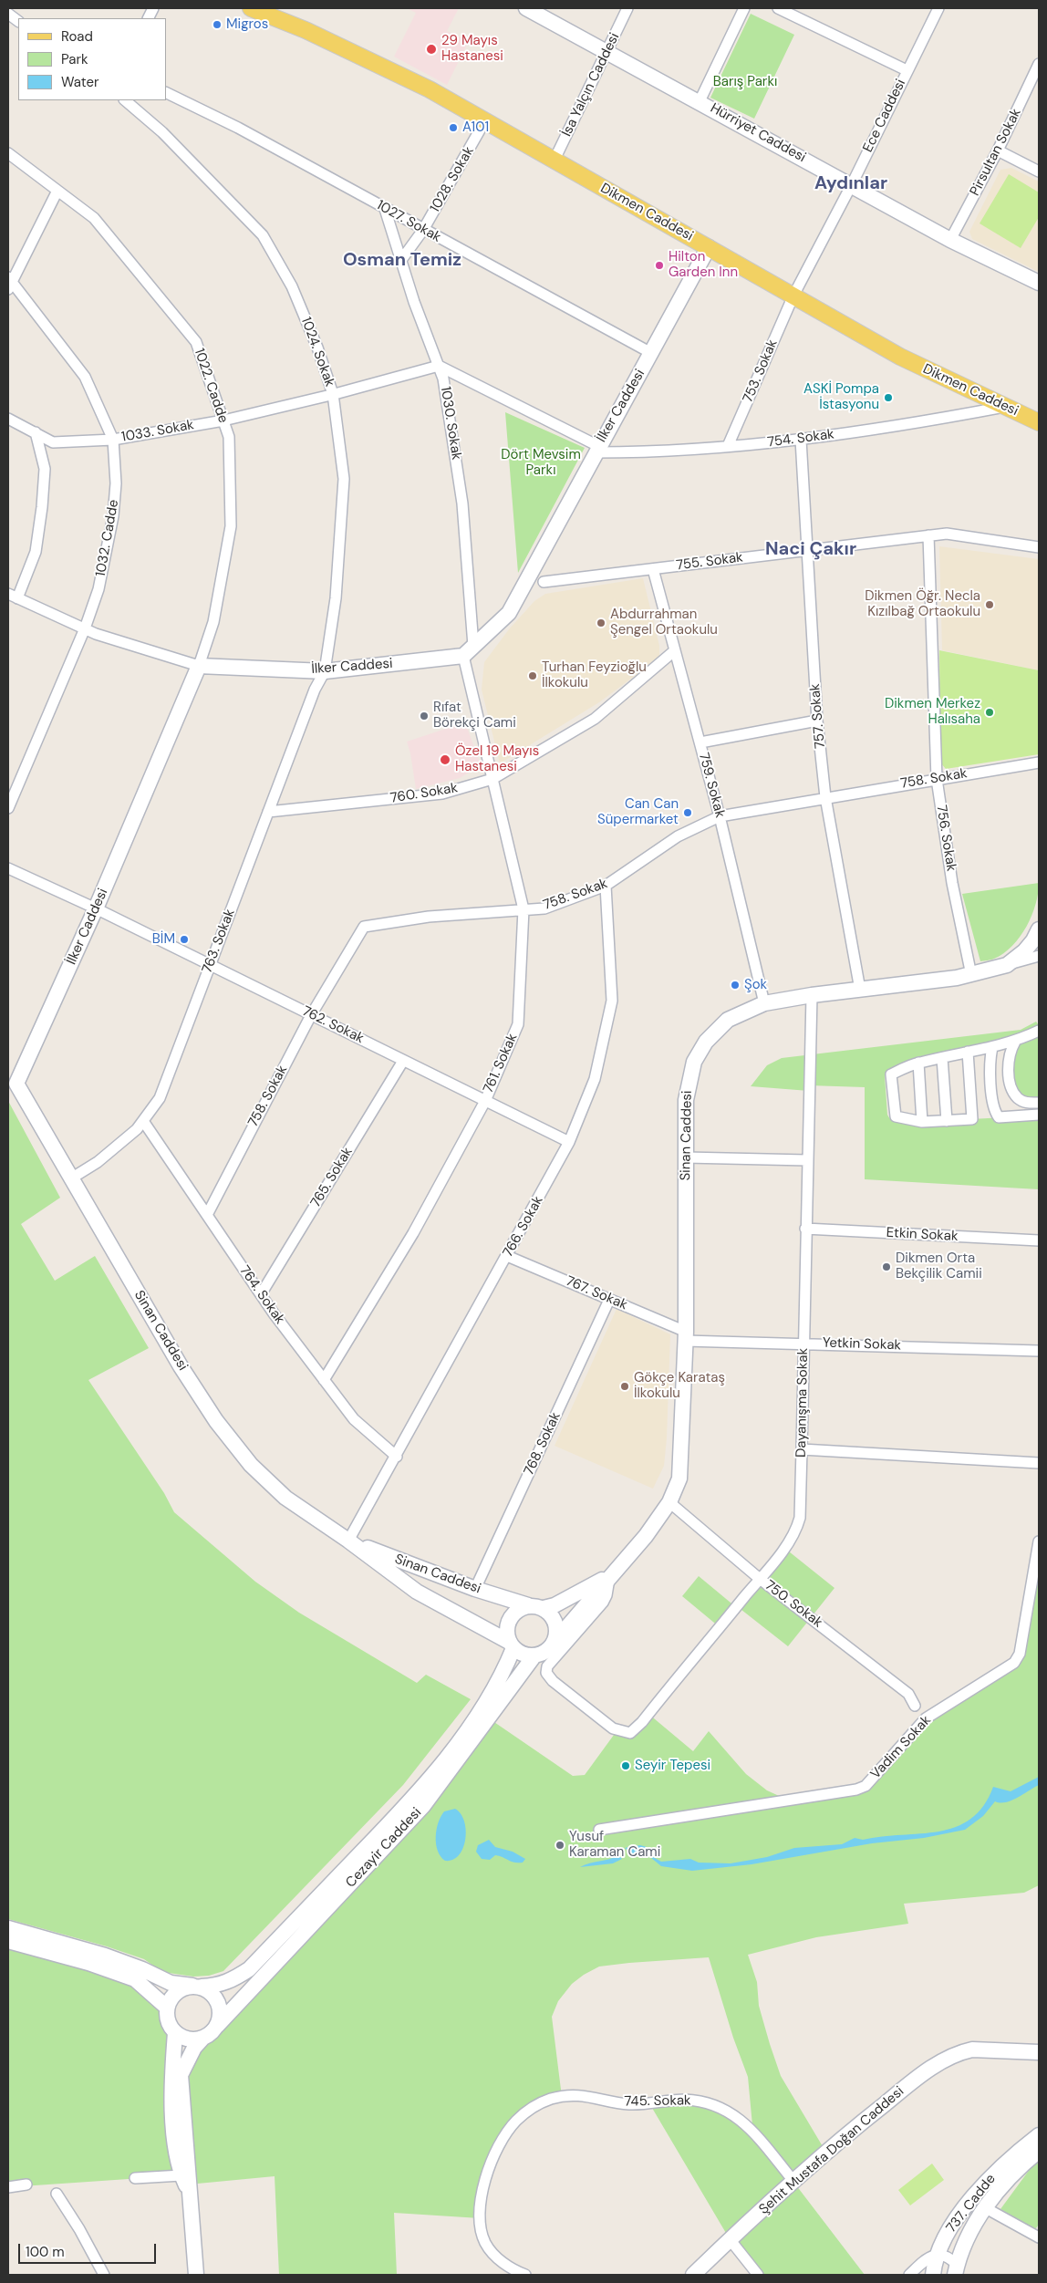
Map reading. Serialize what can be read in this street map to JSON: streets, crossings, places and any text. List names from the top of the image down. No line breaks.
{"streets":{"main road":["Hürriyet Caddesi","Dikmen Caddesi","İlker Caddesi","Sinan Caddesi","Cezayir Caddesi","Şehit Mustafa Doğan Caddesi","737. Cadde"],"street":["İsa Yalçın Caddesi","Ece Caddesi","Pirsultan Sokak","1028. Sokak","1027. Sokak","1024. Sokak","753. Sokak","1022. Cadde","1030. Sokak","1033. Sokak","754. Sokak","1032. Cadde","755. Sokak","757. Sokak","758. Sokak","759. Sokak","760. Sokak","756. Sokak","763. Sokak","762. Sokak","761. Sokak","765. Sokak","766. Sokak","Etkin Sokak","767. Sokak","764. Sokak","Yetkin Sokak","Dayanışma Sokak","768. Sokak","750. Sokak","Vadim Sokak","745. Sokak"]},"crossings":[["İsa Yalçın Caddesi","Hürriyet Caddesi"],["İsa Yalçın Caddesi","Dikmen Caddesi"],["Ece Caddesi","Hürriyet Caddesi"],["Ece Caddesi","Dikmen Caddesi"],["Ece Caddesi","753. Sokak"],["Hürriyet Caddesi","Pirsultan Sokak"],["1028. Sokak","Dikmen Caddesi"],["1028. Sokak","1027. Sokak"],["1028. Sokak","1030. Sokak"],["Dikmen Caddesi","753. Sokak"],["Dikmen Caddesi","İlker Caddesi"],["Dikmen Caddesi","754. Sokak"],["1027. Sokak","İlker Caddesi"],["1027. Sokak","1030. Sokak"],["1024. Sokak","İlker Caddesi"],["1024. Sokak","1033. Sokak"],["1024. Sokak","763. Sokak"],["753. Sokak","754. Sokak"],["1022. Cadde","İlker Caddesi"],["1022. Cadde","1033. Sokak"],["İlker Caddesi","1030. Sokak"],["İlker Caddesi","754. Sokak"],["İlker Caddesi","763. Sokak"],["İlker Caddesi","762. Sokak"],["İlker Caddesi","761. Sokak"],["İlker Caddesi","Sinan Caddesi"],["1030. Sokak","1033. Sokak"],["1030. Sokak","761. Sokak"],["1033. Sokak","1032. Cadde"],["754. Sokak","757. Sokak"],["755. Sokak","757. Sokak"],["755. Sokak","759. Sokak"],["755. Sokak","756. Sokak"],["757. Sokak","758. Sokak"],["757. Sokak","Sinan Caddesi"],["758. Sokak","759. Sokak"],["758. Sokak","756. Sokak"],["758. Sokak","762. Sokak"],["758. Sokak","761. Sokak"],["758. Sokak","766. Sokak"],["758. Sokak","764. Sokak"],["759. Sokak","760. Sokak"],["759. Sokak","Sinan Caddesi"],["760. Sokak","763. Sokak"],["760. Sokak","761. Sokak"],["756. Sokak","Sinan Caddesi"],["763. Sokak","762. Sokak"],["763. Sokak","Sinan Caddesi"],["763. Sokak","764. Sokak"],["762. Sokak","761. Sokak"],["762. Sokak","765. Sokak"],["762. Sokak","766. Sokak"],["761. Sokak","764. Sokak"],["Sinan Caddesi","766. Sokak"],["Sinan Caddesi","767. Sokak"],["Sinan Caddesi","Yetkin Sokak"],["Sinan Caddesi","Dayanışma Sokak"],["Sinan Caddesi","768. Sokak"],["Sinan Caddesi","750. Sokak"],["Sinan Caddesi","Cezayir Caddesi"],["765. Sokak","764. Sokak"],["766. Sokak","767. Sokak"],["766. Sokak","764. Sokak"],["Etkin Sokak","Dayanışma Sokak"],["767. Sokak","Yetkin Sokak"],["767. Sokak","768. Sokak"],["Yetkin Sokak","Dayanışma Sokak"],["Dayanışma Sokak","750. Sokak"],["745. Sokak","Şehit Mustafa Doğan Caddesi"]],"districts":["Aydınlar","Osman Temiz","Naci Çakır"],"parks":["Barış Parkı","Dört Mevsim Parkı"],"places":["Migros","29 Mayıs Hastanesi","A101","Hilton Garden Inn","ASKİ Pompa İstasyonu","Dikmen Öğr. Necla Kızılbağ Ortaokulu","Abdurrahman Şengel Ortaokulu","Turhan Feyzioğlu İlkokulu","Dikmen Merkez Halısaha","Rıfat Börekçi Cami","Özel 19 Mayıs Hastanesi","Can Can Süpermarket","BİM","Şok","Dikmen Orta Bekçilik Camii","Gökçe Karataş İlkokulu","Seyir Tepesi","Yusuf Karaman Cami"],"legend":["Road","Park","Water"],"scale_bar":"100 m"}
